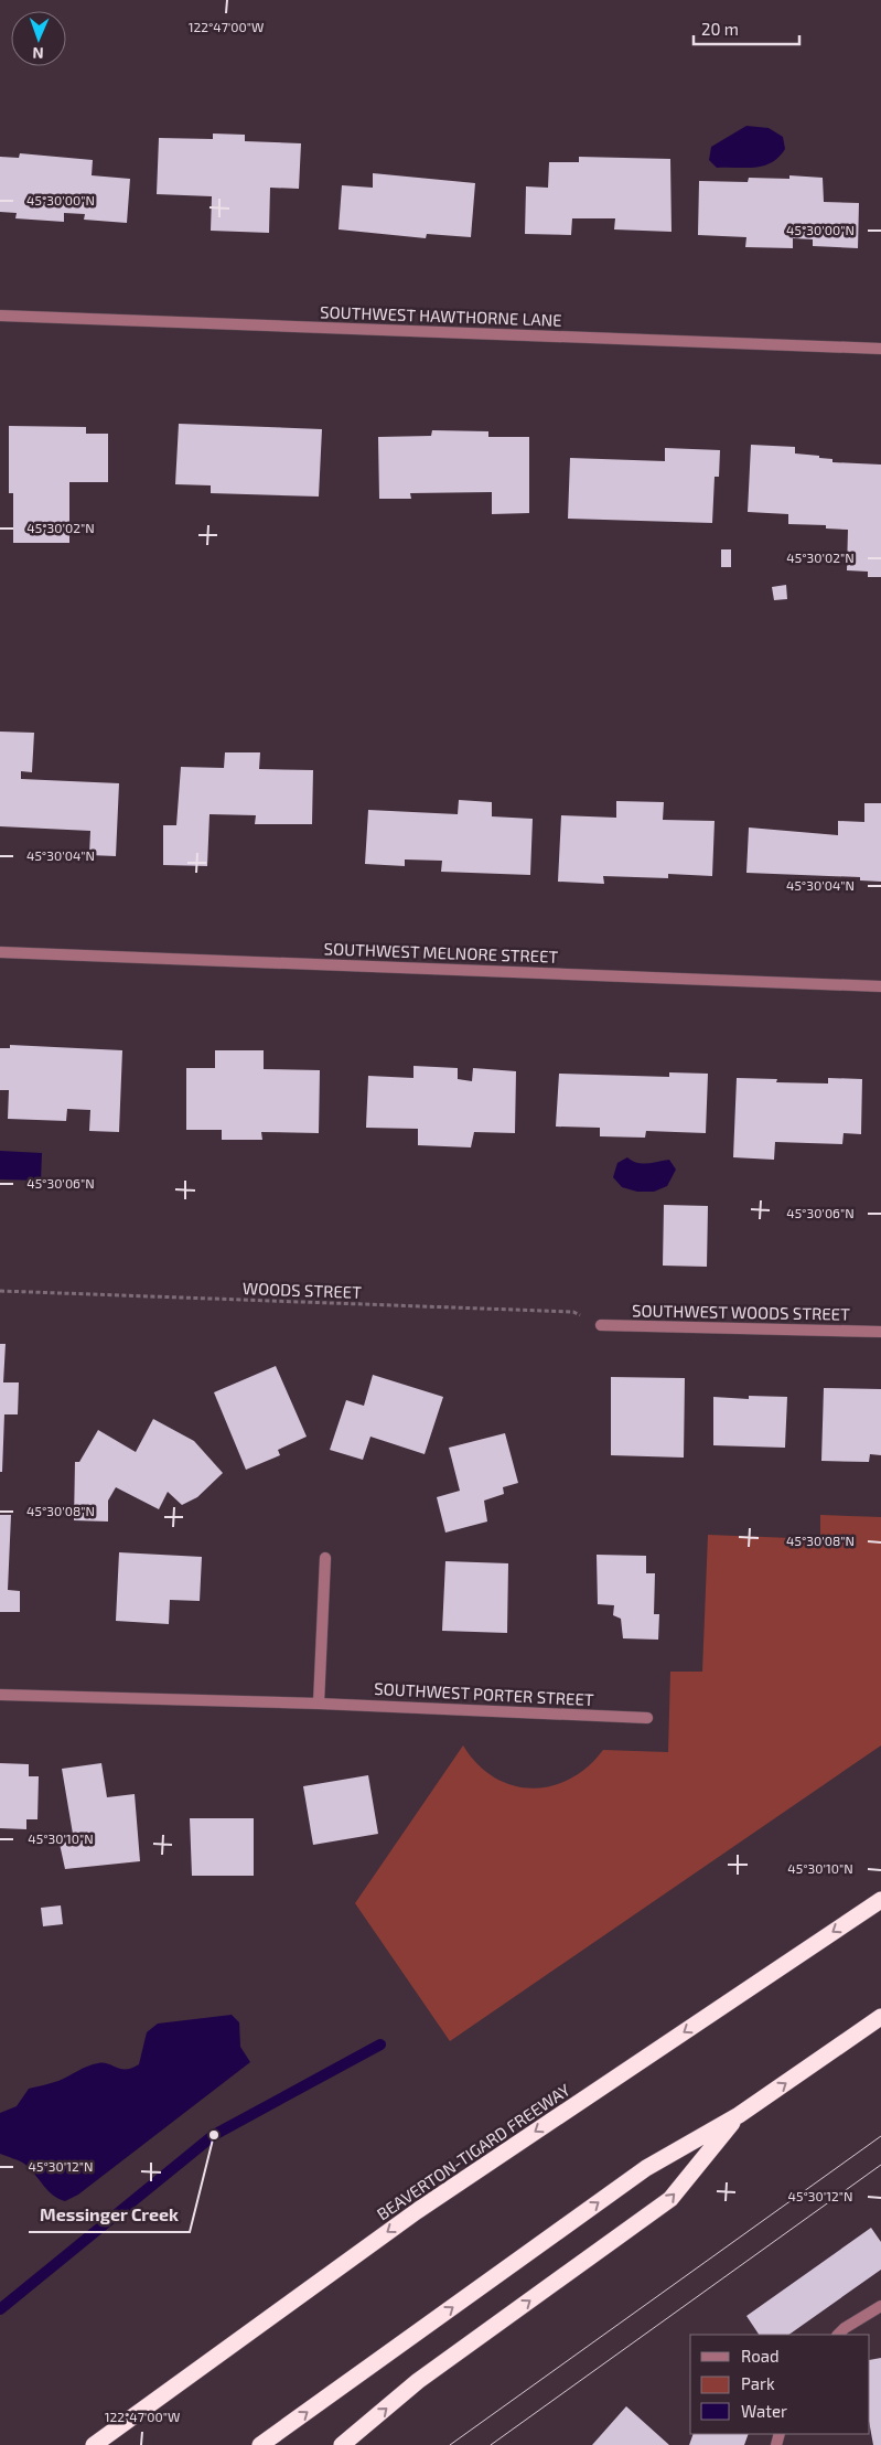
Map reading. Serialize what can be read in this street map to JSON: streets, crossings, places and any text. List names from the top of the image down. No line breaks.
{"streets":{"highway":["BEAVERTON-TIGARD FREEWAY"],"street":["SOUTHWEST HAWTHORNE LANE","SOUTHWEST MELNORE STREET","SOUTHWEST WOODS STREET","SOUTHWEST PORTER STREET"],"path":["WOODS STREET"]},"crossings":[["WOODS STREET","SOUTHWEST WOODS STREET"]],"places":["Messinger Creek"],"legend":["Road","Park","Water"],"scale_bar":"20 m","north":"bottom","coordinates":["122°47'00\"W","45°30'00\"N","45°30'02\"N","45°30'04\"N","45°30'06\"N","45°30'08\"N","45°30'10\"N","45°30'12\"N"]}
